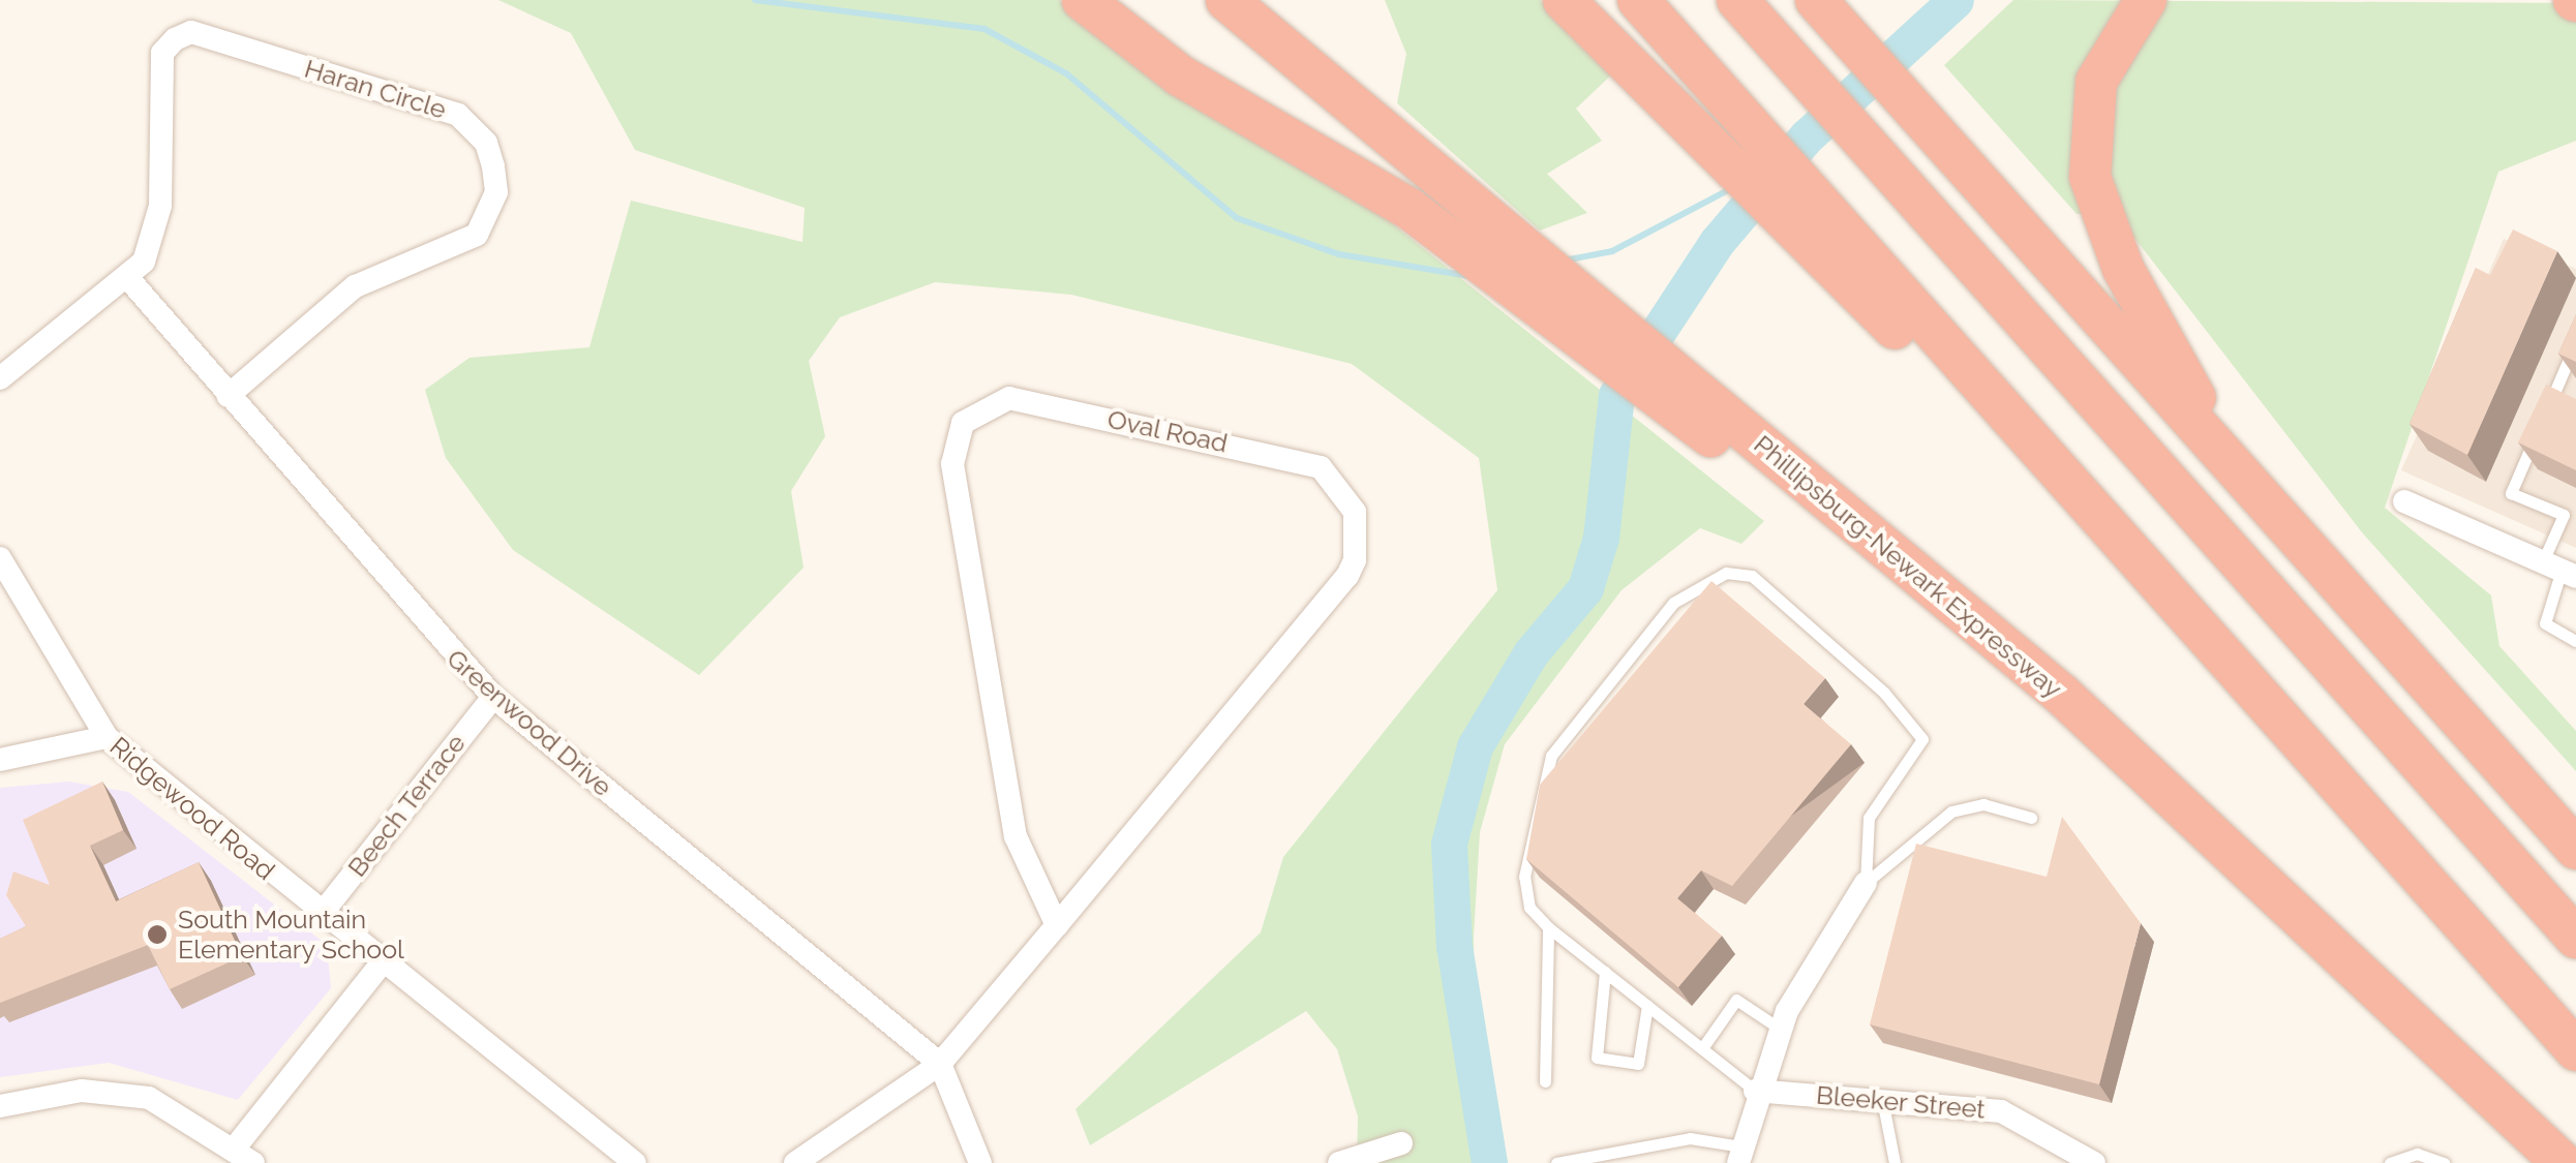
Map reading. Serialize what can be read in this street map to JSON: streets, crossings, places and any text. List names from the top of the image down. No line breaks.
{"streets":{"highway":["Phillipsburg-Newark Expressway"],"street":["Haran Circle","Oval Road","Greenwood Drive","Beech Terrace","Ridgewood Road","Bleeker Street"]},"crossings":[["Haran Circle","Greenwood Drive"],["Oval Road","Greenwood Drive"],["Greenwood Drive","Beech Terrace"],["Beech Terrace","Ridgewood Road"]],"places":["South Mountain Elementary School"]}
